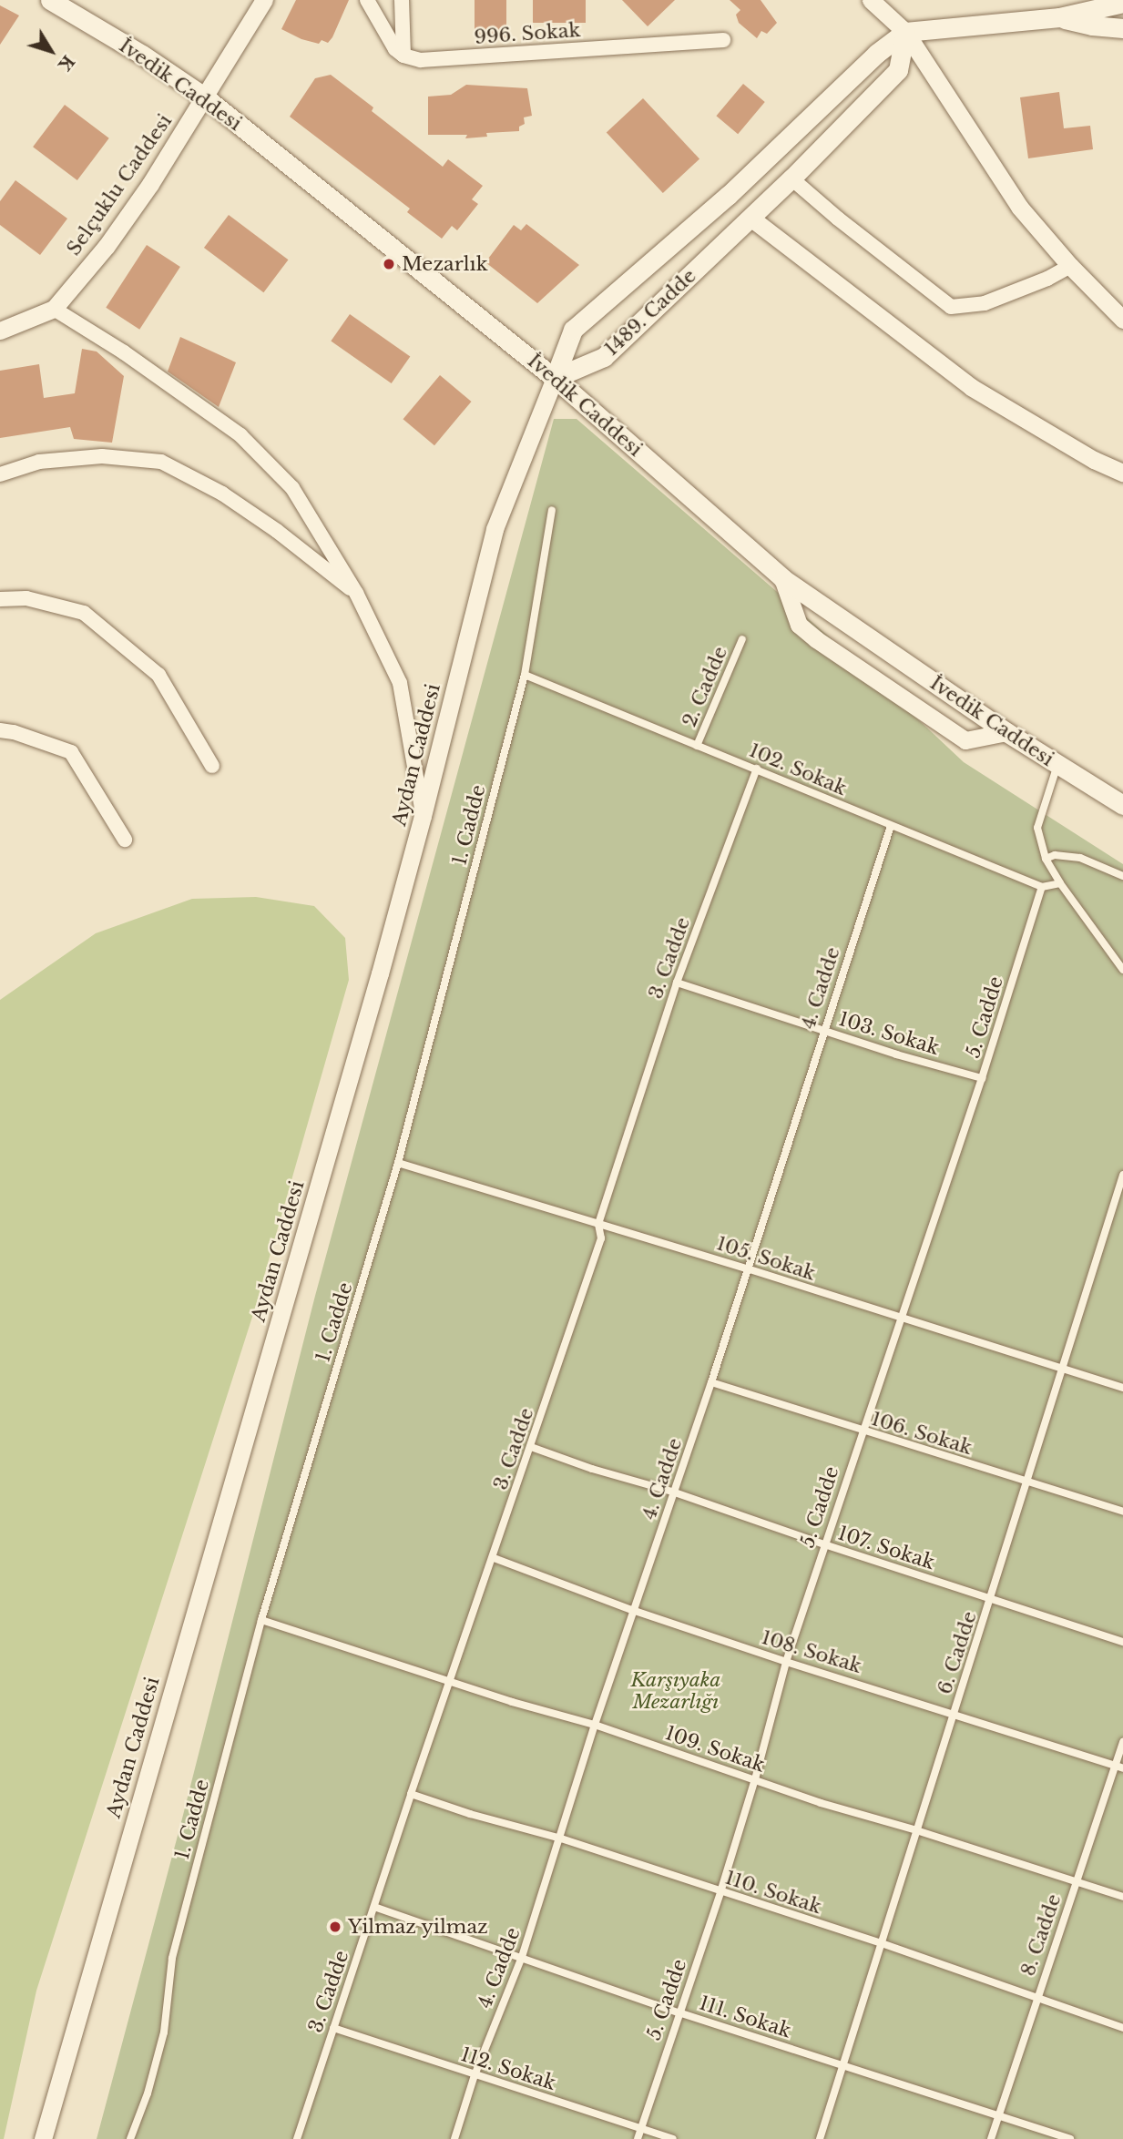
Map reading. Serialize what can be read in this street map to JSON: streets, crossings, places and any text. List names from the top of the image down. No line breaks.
{"streets":{"main road":["İvedik Caddesi","1489. Cadde"],"street":["996. Sokak","Selçuklu Caddesi","Aydan Caddesi"],"lane":["2. Cadde","102. Sokak","1. Cadde","3. Cadde","4. Cadde","5. Cadde","103. Sokak","105. Sokak","106. Sokak","107. Sokak","108. Sokak","6. Cadde","109. Sokak","110. Sokak","8. Cadde","111. Sokak","112. Sokak"]},"crossings":[["İvedik Caddesi","Selçuklu Caddesi"],["İvedik Caddesi","1489. Cadde"],["İvedik Caddesi","Aydan Caddesi"],["1489. Cadde","Aydan Caddesi"],["2. Cadde","102. Sokak"],["102. Sokak","1. Cadde"],["102. Sokak","3. Cadde"],["102. Sokak","4. Cadde"],["102. Sokak","5. Cadde"],["1. Cadde","105. Sokak"],["1. Cadde","109. Sokak"],["3. Cadde","103. Sokak"],["3. Cadde","105. Sokak"],["3. Cadde","107. Sokak"],["3. Cadde","108. Sokak"],["3. Cadde","109. Sokak"],["3. Cadde","110. Sokak"],["3. Cadde","111. Sokak"],["3. Cadde","112. Sokak"],["4. Cadde","103. Sokak"],["4. Cadde","105. Sokak"],["4. Cadde","106. Sokak"],["4. Cadde","107. Sokak"],["4. Cadde","108. Sokak"],["4. Cadde","109. Sokak"],["4. Cadde","110. Sokak"],["4. Cadde","111. Sokak"],["4. Cadde","112. Sokak"],["5. Cadde","103. Sokak"],["5. Cadde","105. Sokak"],["5. Cadde","106. Sokak"],["5. Cadde","107. Sokak"],["5. Cadde","108. Sokak"],["5. Cadde","109. Sokak"],["5. Cadde","110. Sokak"],["5. Cadde","111. Sokak"],["5. Cadde","112. Sokak"],["105. Sokak","6. Cadde"],["106. Sokak","6. Cadde"],["107. Sokak","6. Cadde"],["108. Sokak","6. Cadde"],["108. Sokak","8. Cadde"],["6. Cadde","109. Sokak"],["6. Cadde","110. Sokak"],["6. Cadde","111. Sokak"],["109. Sokak","8. Cadde"],["110. Sokak","8. Cadde"],["8. Cadde","111. Sokak"]],"parks":["Karşıyaka Mezarlığı"],"places":["Mezarlık","Yilmaz yilmaz"],"north":"bottom right"}
